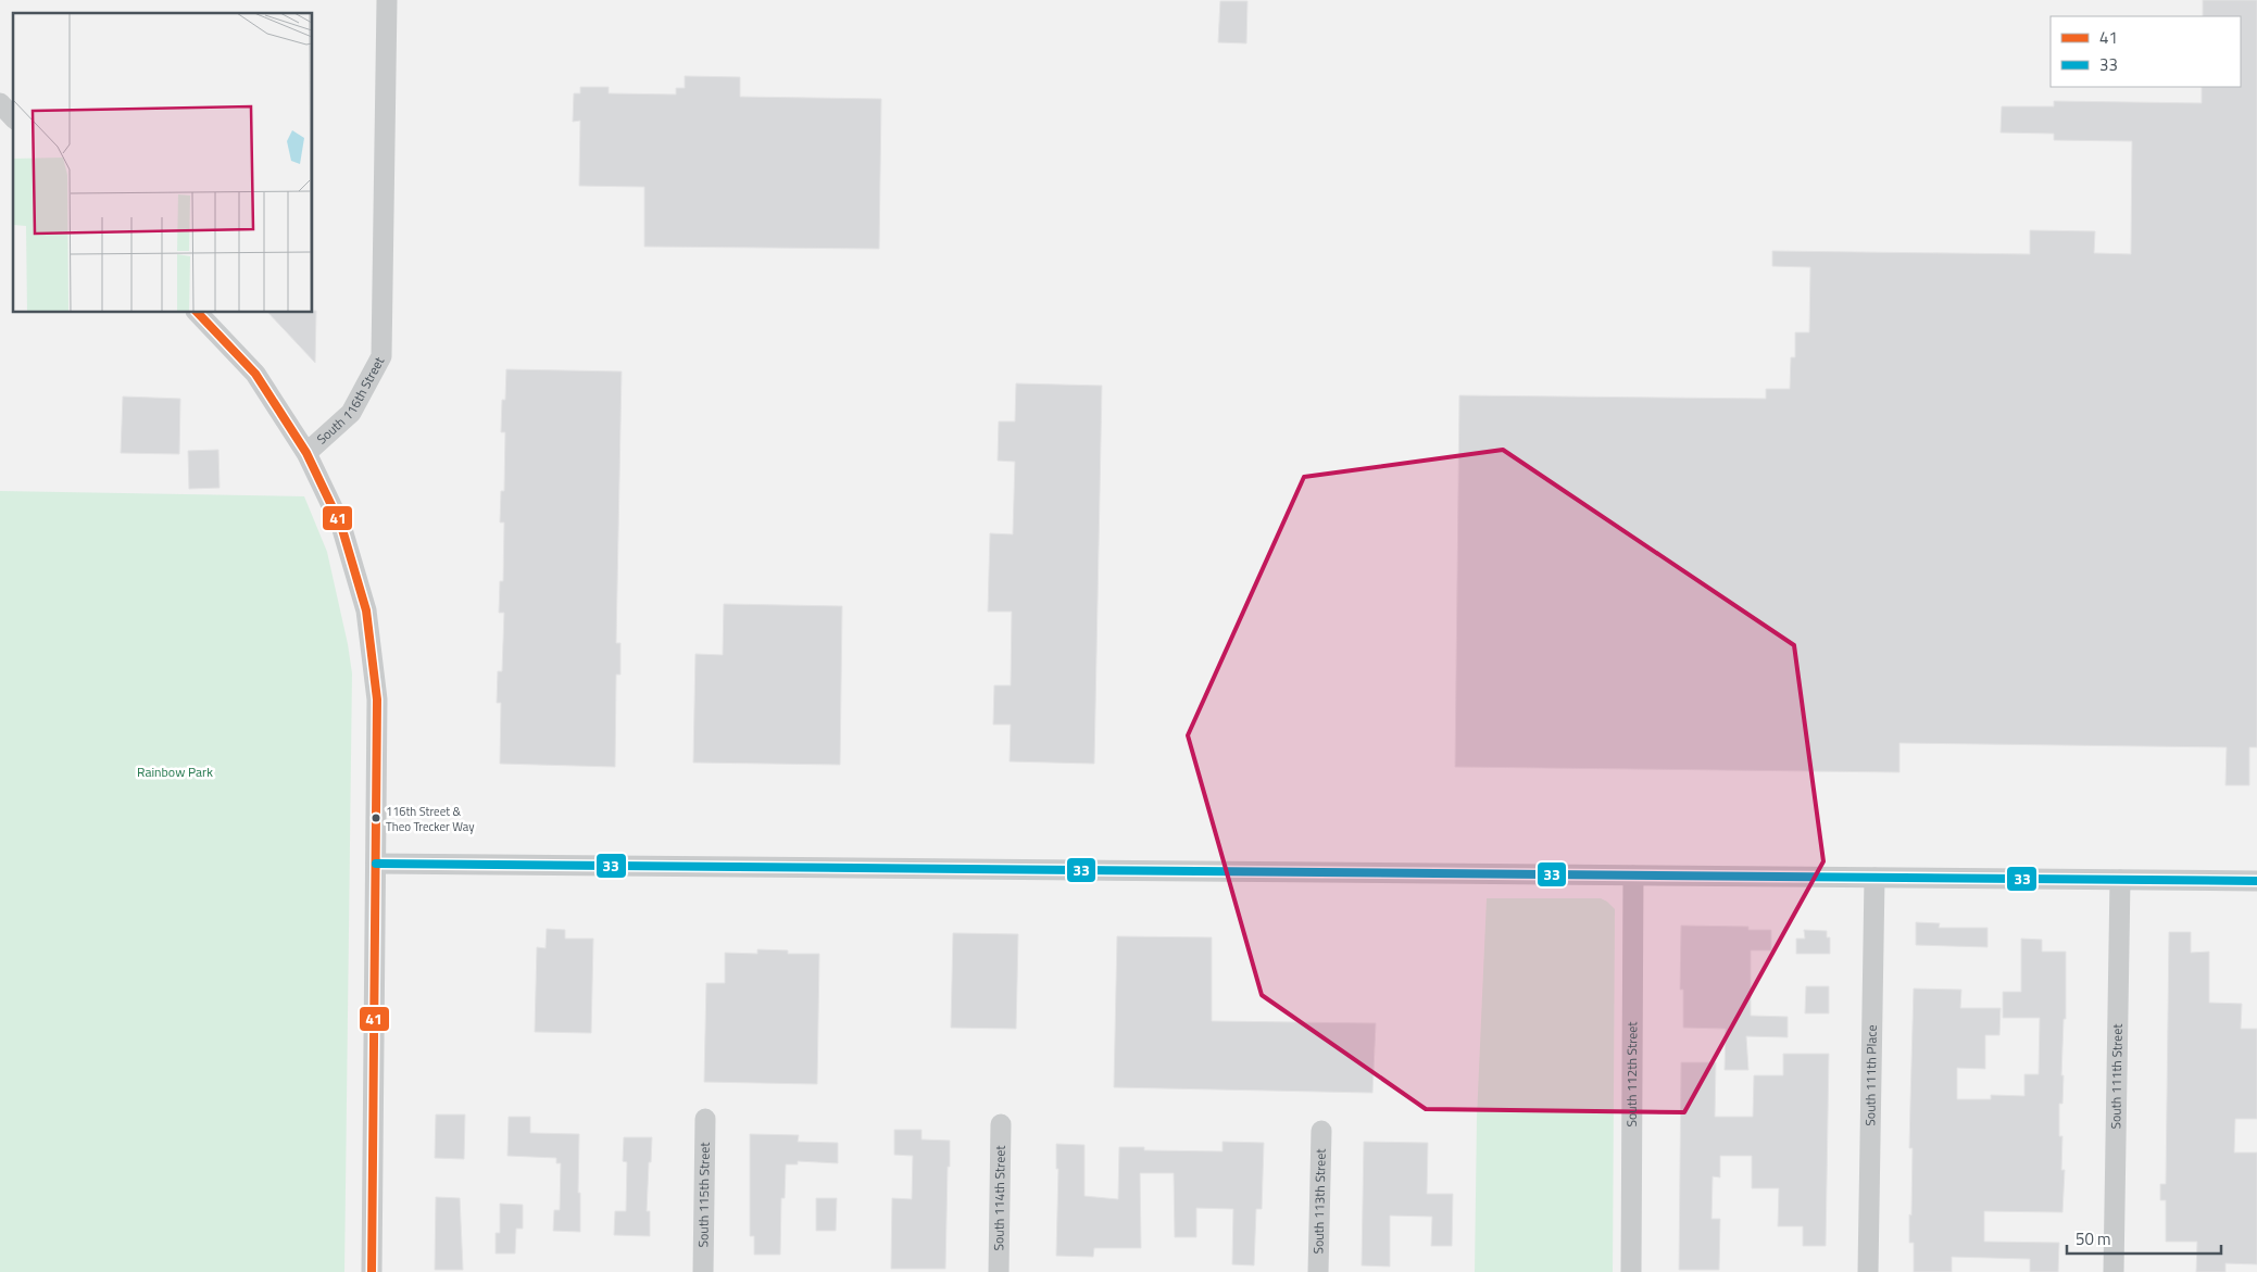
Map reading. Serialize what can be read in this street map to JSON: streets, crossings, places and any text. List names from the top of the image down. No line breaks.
{"streets":{"street":["South 116th Street","South 112th Street","South 111th Place","South 111th Street","South 115th Street","South 114th Street","South 113th Street"]},"parks":["Rainbow Park"],"places":["116th Street & Theo Trecker Way"],"lines":["transit line 41","transit line 33"],"legend":["41","33"],"scale_bar":"50 m"}
